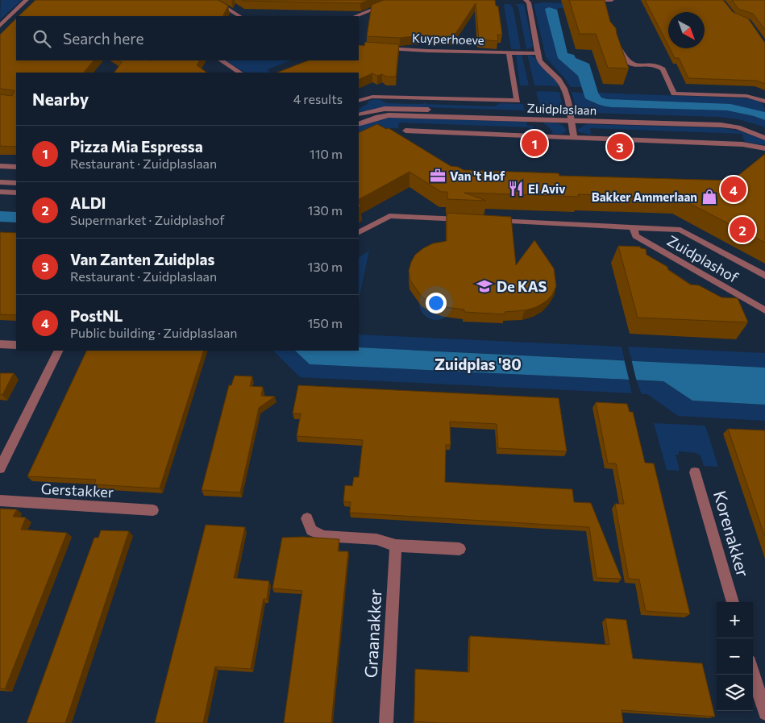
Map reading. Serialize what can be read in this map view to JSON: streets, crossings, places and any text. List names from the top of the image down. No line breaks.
{"streets":{"street":["Kuyperhoeve","Zuidplaslaan","Zuidplashof","Gerstakker","Korenakker","Graanakker"]},"crossings":[["Kuyperhoeve","Zuidplaslaan"]],"districts":["Zuidplas '80"],"places":{"office":["Van 't Hof"],"restaurant":["El Aviv"],"shop":["Bakker Ammerlaan"],"school or university":["De KAS"]},"north":"bottom right","page":{"search":"Search here","heading":["Nearby","4 results"],"list":[{"mark":"1","name":"Pizza Mia Espressa","note":"Restaurant · Zuidplaslaan","value":"110 m"},{"mark":"2","name":"ALDI","note":"Supermarket · Zuidplashof","value":"130 m"},{"mark":"3","name":"Van Zanten Zuidplas","note":"Restaurant · Zuidplaslaan","value":"130 m"},{"mark":"4","name":"PostNL","note":"Public building · Zuidplaslaan","value":"150 m"}],"pins":["1","3","4","2"],"map_buttons":["+","−"]}}
